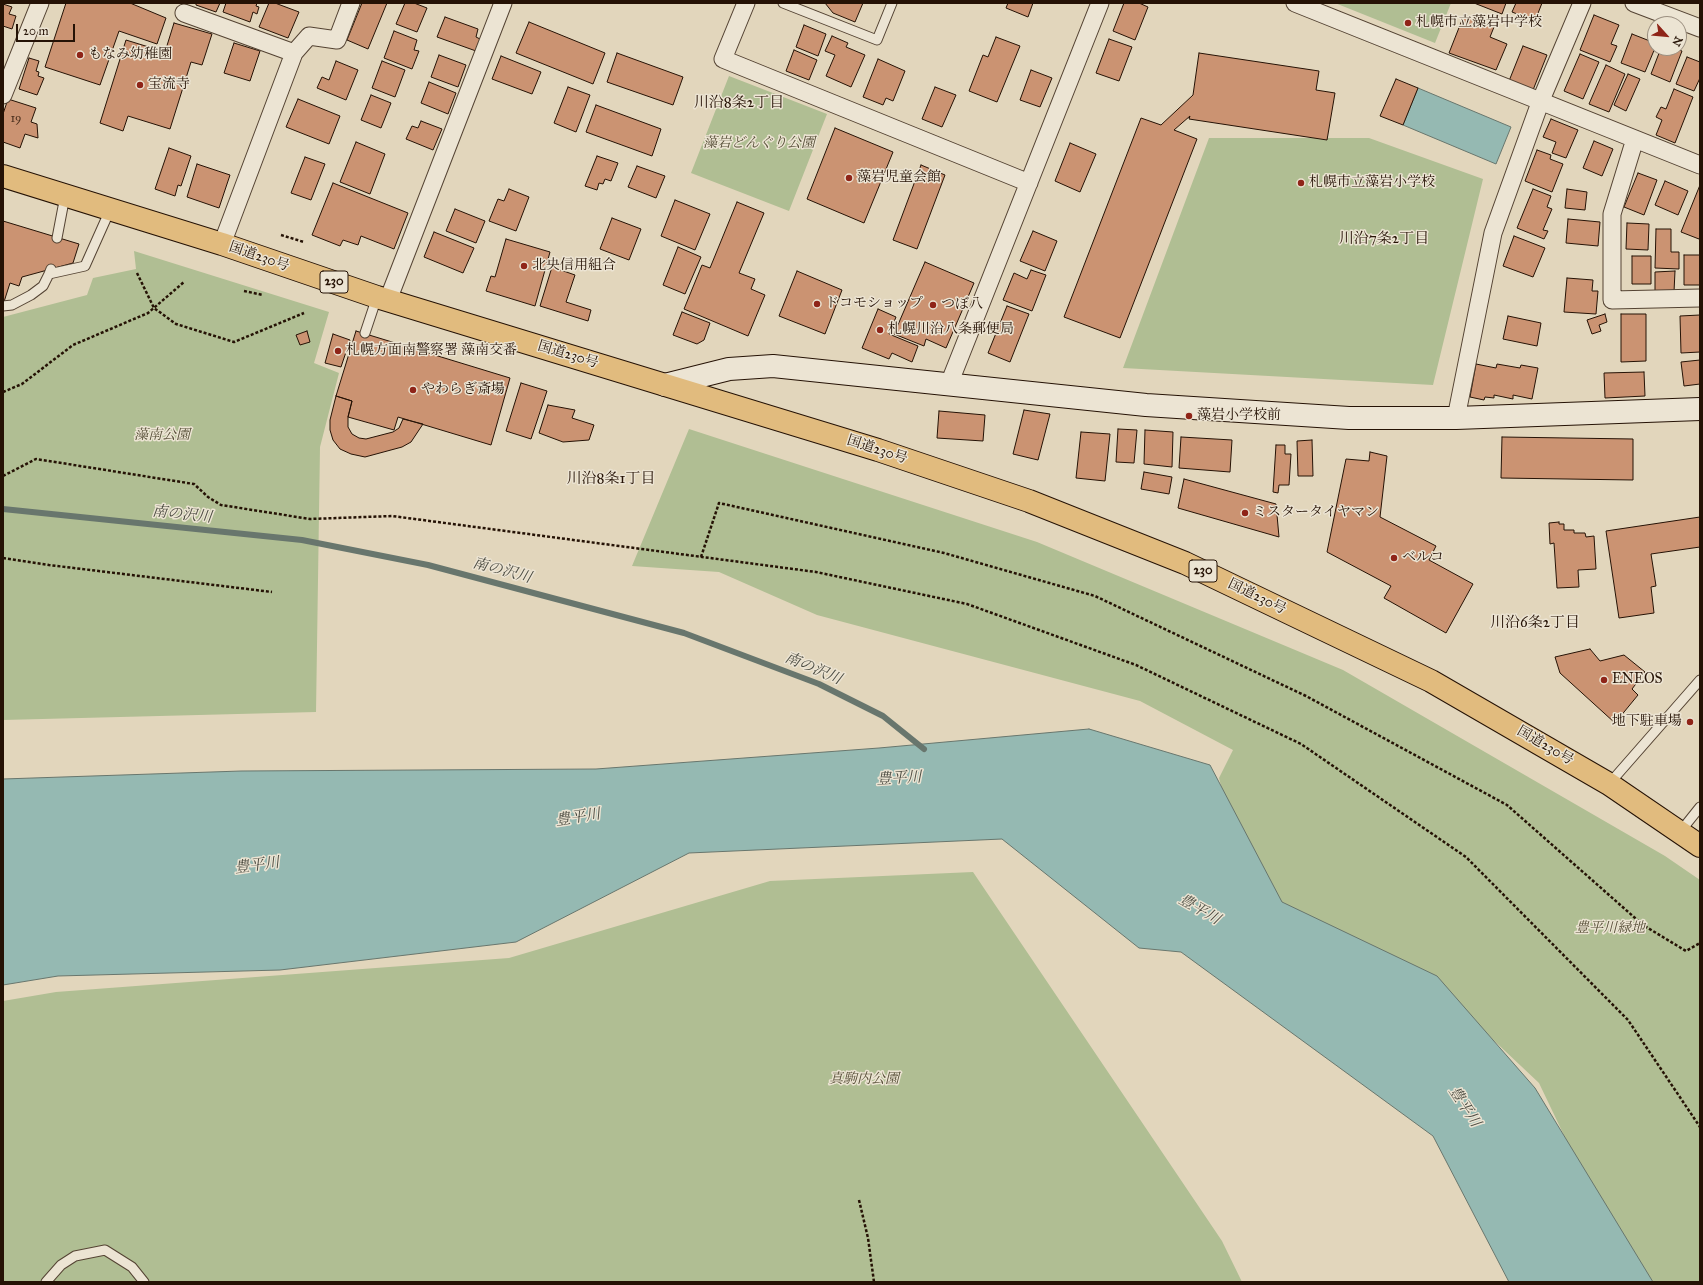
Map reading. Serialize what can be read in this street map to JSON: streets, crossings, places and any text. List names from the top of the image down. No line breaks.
{"streets":{"highway":["国道230号","230"]},"districts":["川沿8条2丁目","川沿7条2丁目","川沿8条1丁目","川沿6条2丁目"],"water":["南の沢川","豊平川"],"parks":["藻岩どんぐり公園","藻南公園","豊平川緑地","真駒内公園"],"places":["札幌市立藻岩中学校","もなみ幼稚園","宝流寺","藻岩児童会館","札幌市立藻岩小学校","北央信用組合","ドコモショップ","つぼ八","札幌川沿八条郵便局","札幌方面南警察署 藻南交番","やわらぎ斎場","藻岩小学校前","ミスタータイヤマン","ベルコ","ENEOS","地下駐車場"],"house_numbers":["19"],"scale_bar":"20 m","north":"bottom right"}
